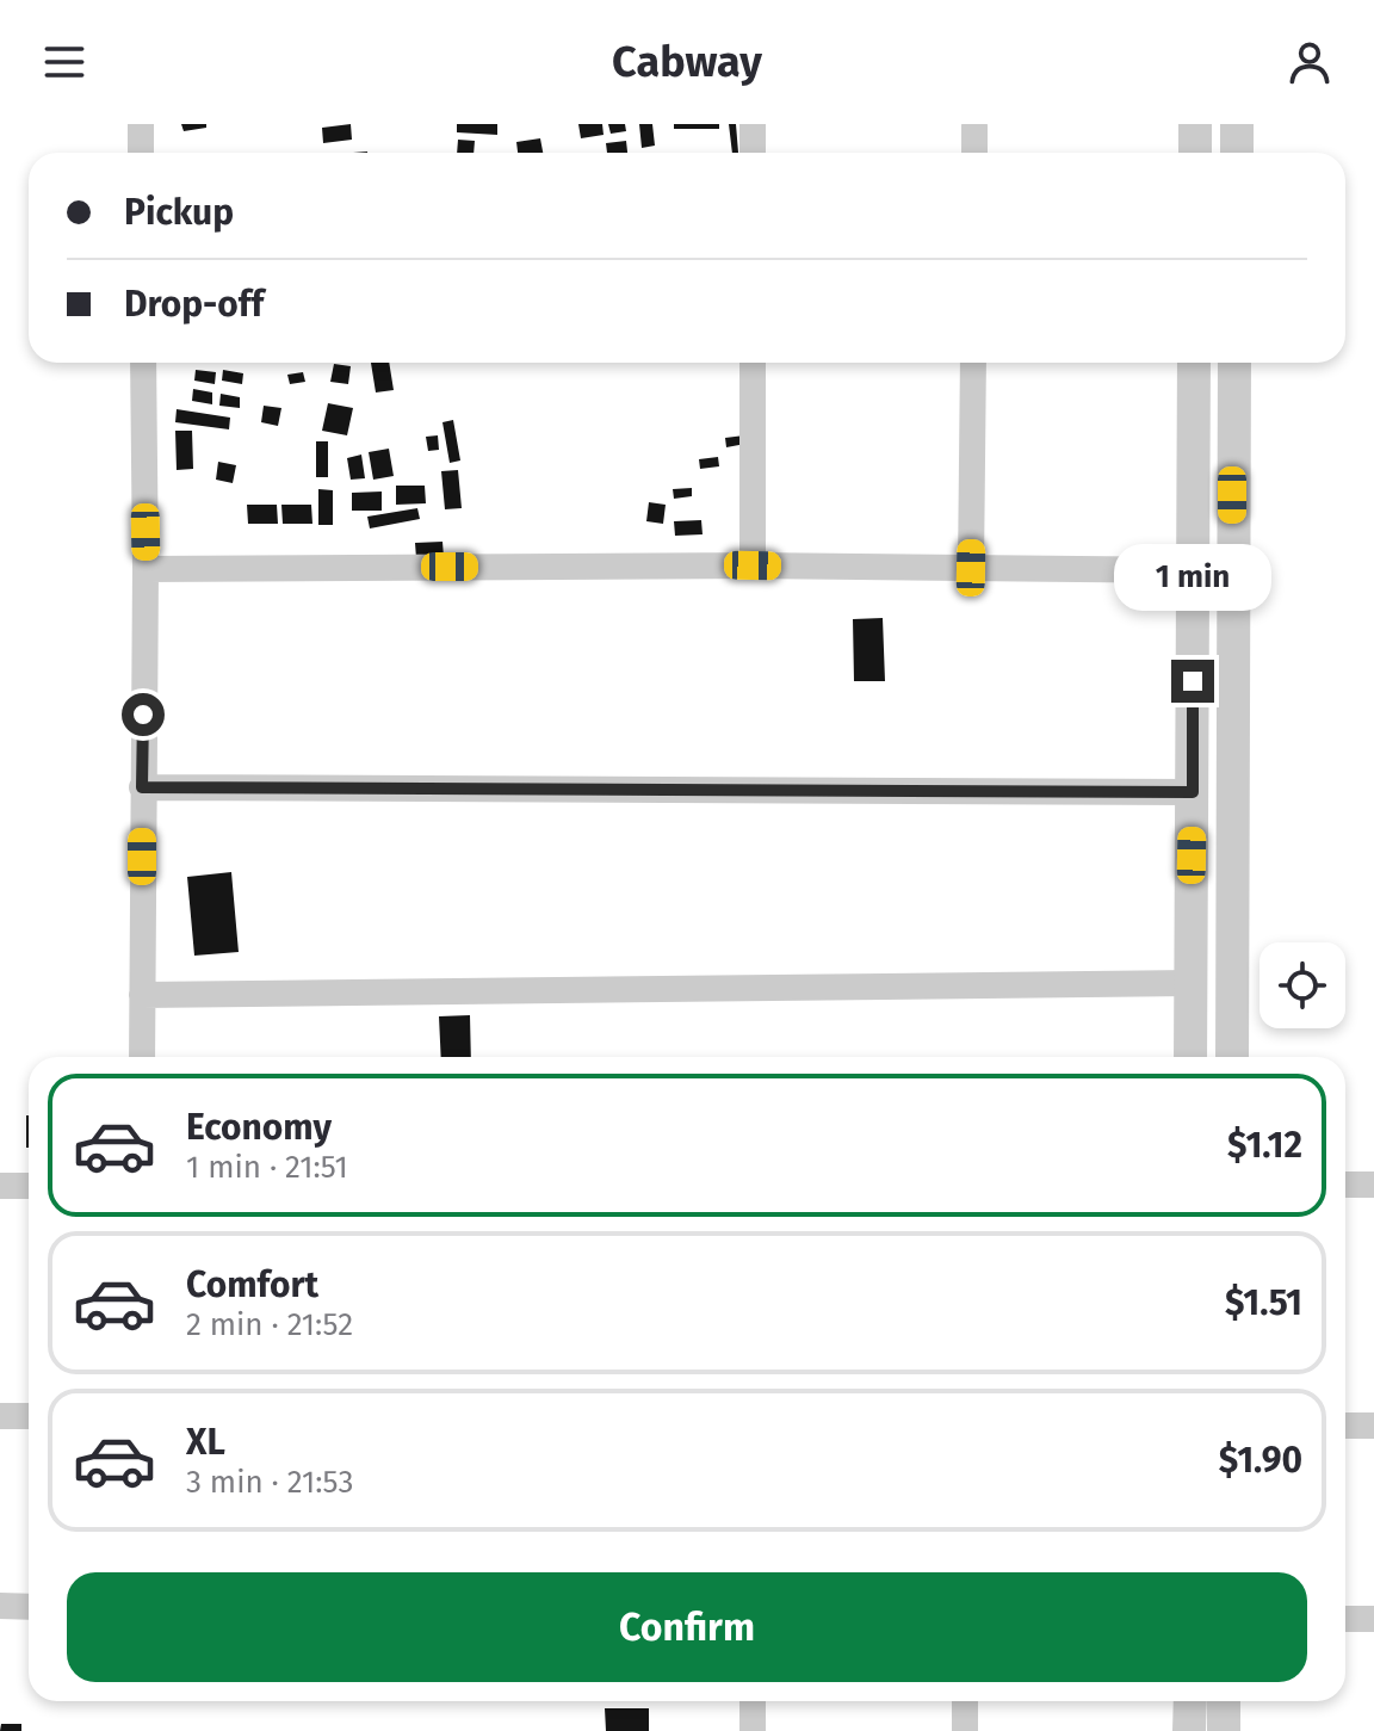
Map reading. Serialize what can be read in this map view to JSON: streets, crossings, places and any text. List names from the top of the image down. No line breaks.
{"page":{"header":"Cabway","banner":["Pickup","Drop-off"],"bubble":"1 min","list":[{"name":"Economy","note":"1 min · 21:51","value":"$1.12"},{"name":"Comfort","note":"2 min · 21:52","value":"$1.51"},{"name":"XL","note":"3 min · 21:53","value":"$1.90"}],"buttons":"Confirm"}}
